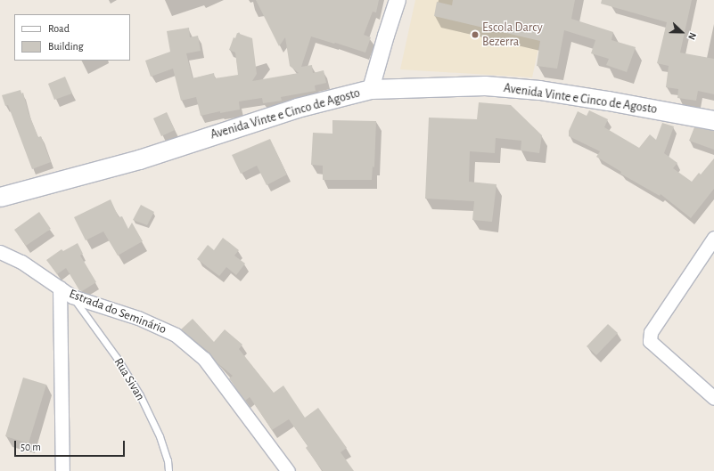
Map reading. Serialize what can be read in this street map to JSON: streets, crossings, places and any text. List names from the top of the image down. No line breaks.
{"streets":{"main road":["Avenida Vinte e Cinco de Agosto"],"street":["Estrada do Seminário"],"lane":["Rua Sivan"]},"crossings":[["Estrada do Seminário","Rua Sivan"]],"places":["Escola Darcy Bezerra"],"legend":["Road","Building"],"scale_bar":"50 m","north":"right"}
